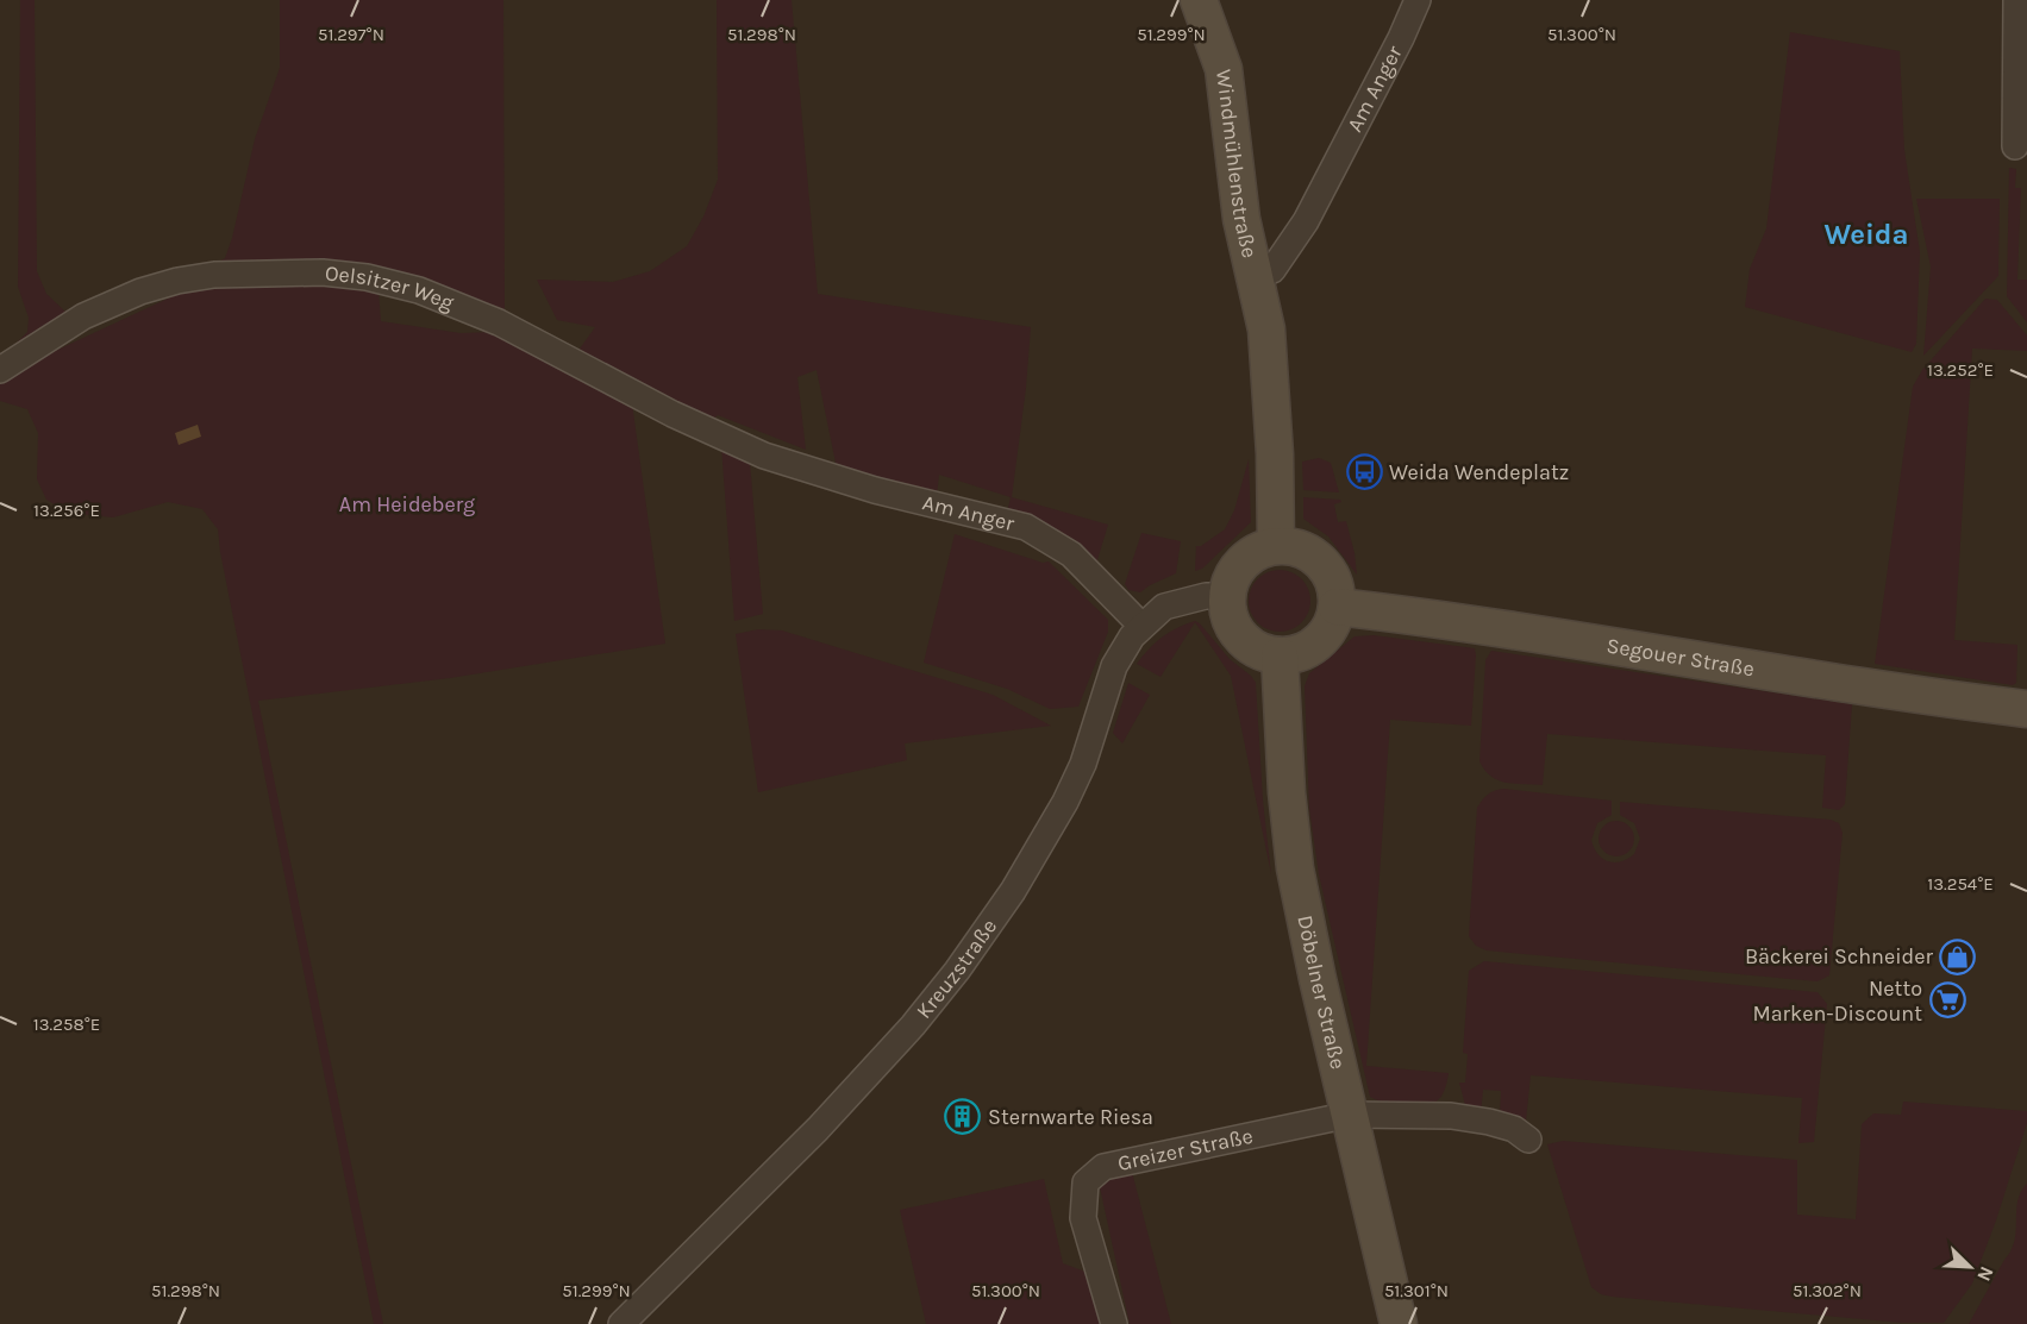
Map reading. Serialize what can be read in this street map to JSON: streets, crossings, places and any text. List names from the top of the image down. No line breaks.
{"streets":{"street":["Am Anger","Windmühlenstraße","Oelsitzer Weg","Segouer Straße","Kreuzstraße","Döbelner Straße","Greizer Straße"]},"crossings":[["Am Anger","Windmühlenstraße"],["Am Anger","Oelsitzer Weg"],["Am Anger","Kreuzstraße"],["Windmühlenstraße","Segouer Straße"],["Windmühlenstraße","Kreuzstraße"],["Windmühlenstraße","Döbelner Straße"],["Segouer Straße","Kreuzstraße"],["Segouer Straße","Döbelner Straße"],["Kreuzstraße","Döbelner Straße"],["Döbelner Straße","Greizer Straße"]],"districts":["Weida"],"parks":["Am Heideberg"],"places":{"bus stop":["Weida Wendeplatz"],"shop":["Bäckerei Schneider"],"supermarket":["Netto Marken-Discount"],"building":["Sternwarte Riesa"]},"north":"bottom right","coordinates":["51.297°N","51.298°N","51.299°N","51.300°N","13.252°E","13.256°E","13.254°E","13.258°E","51.301°N","51.302°N"]}
